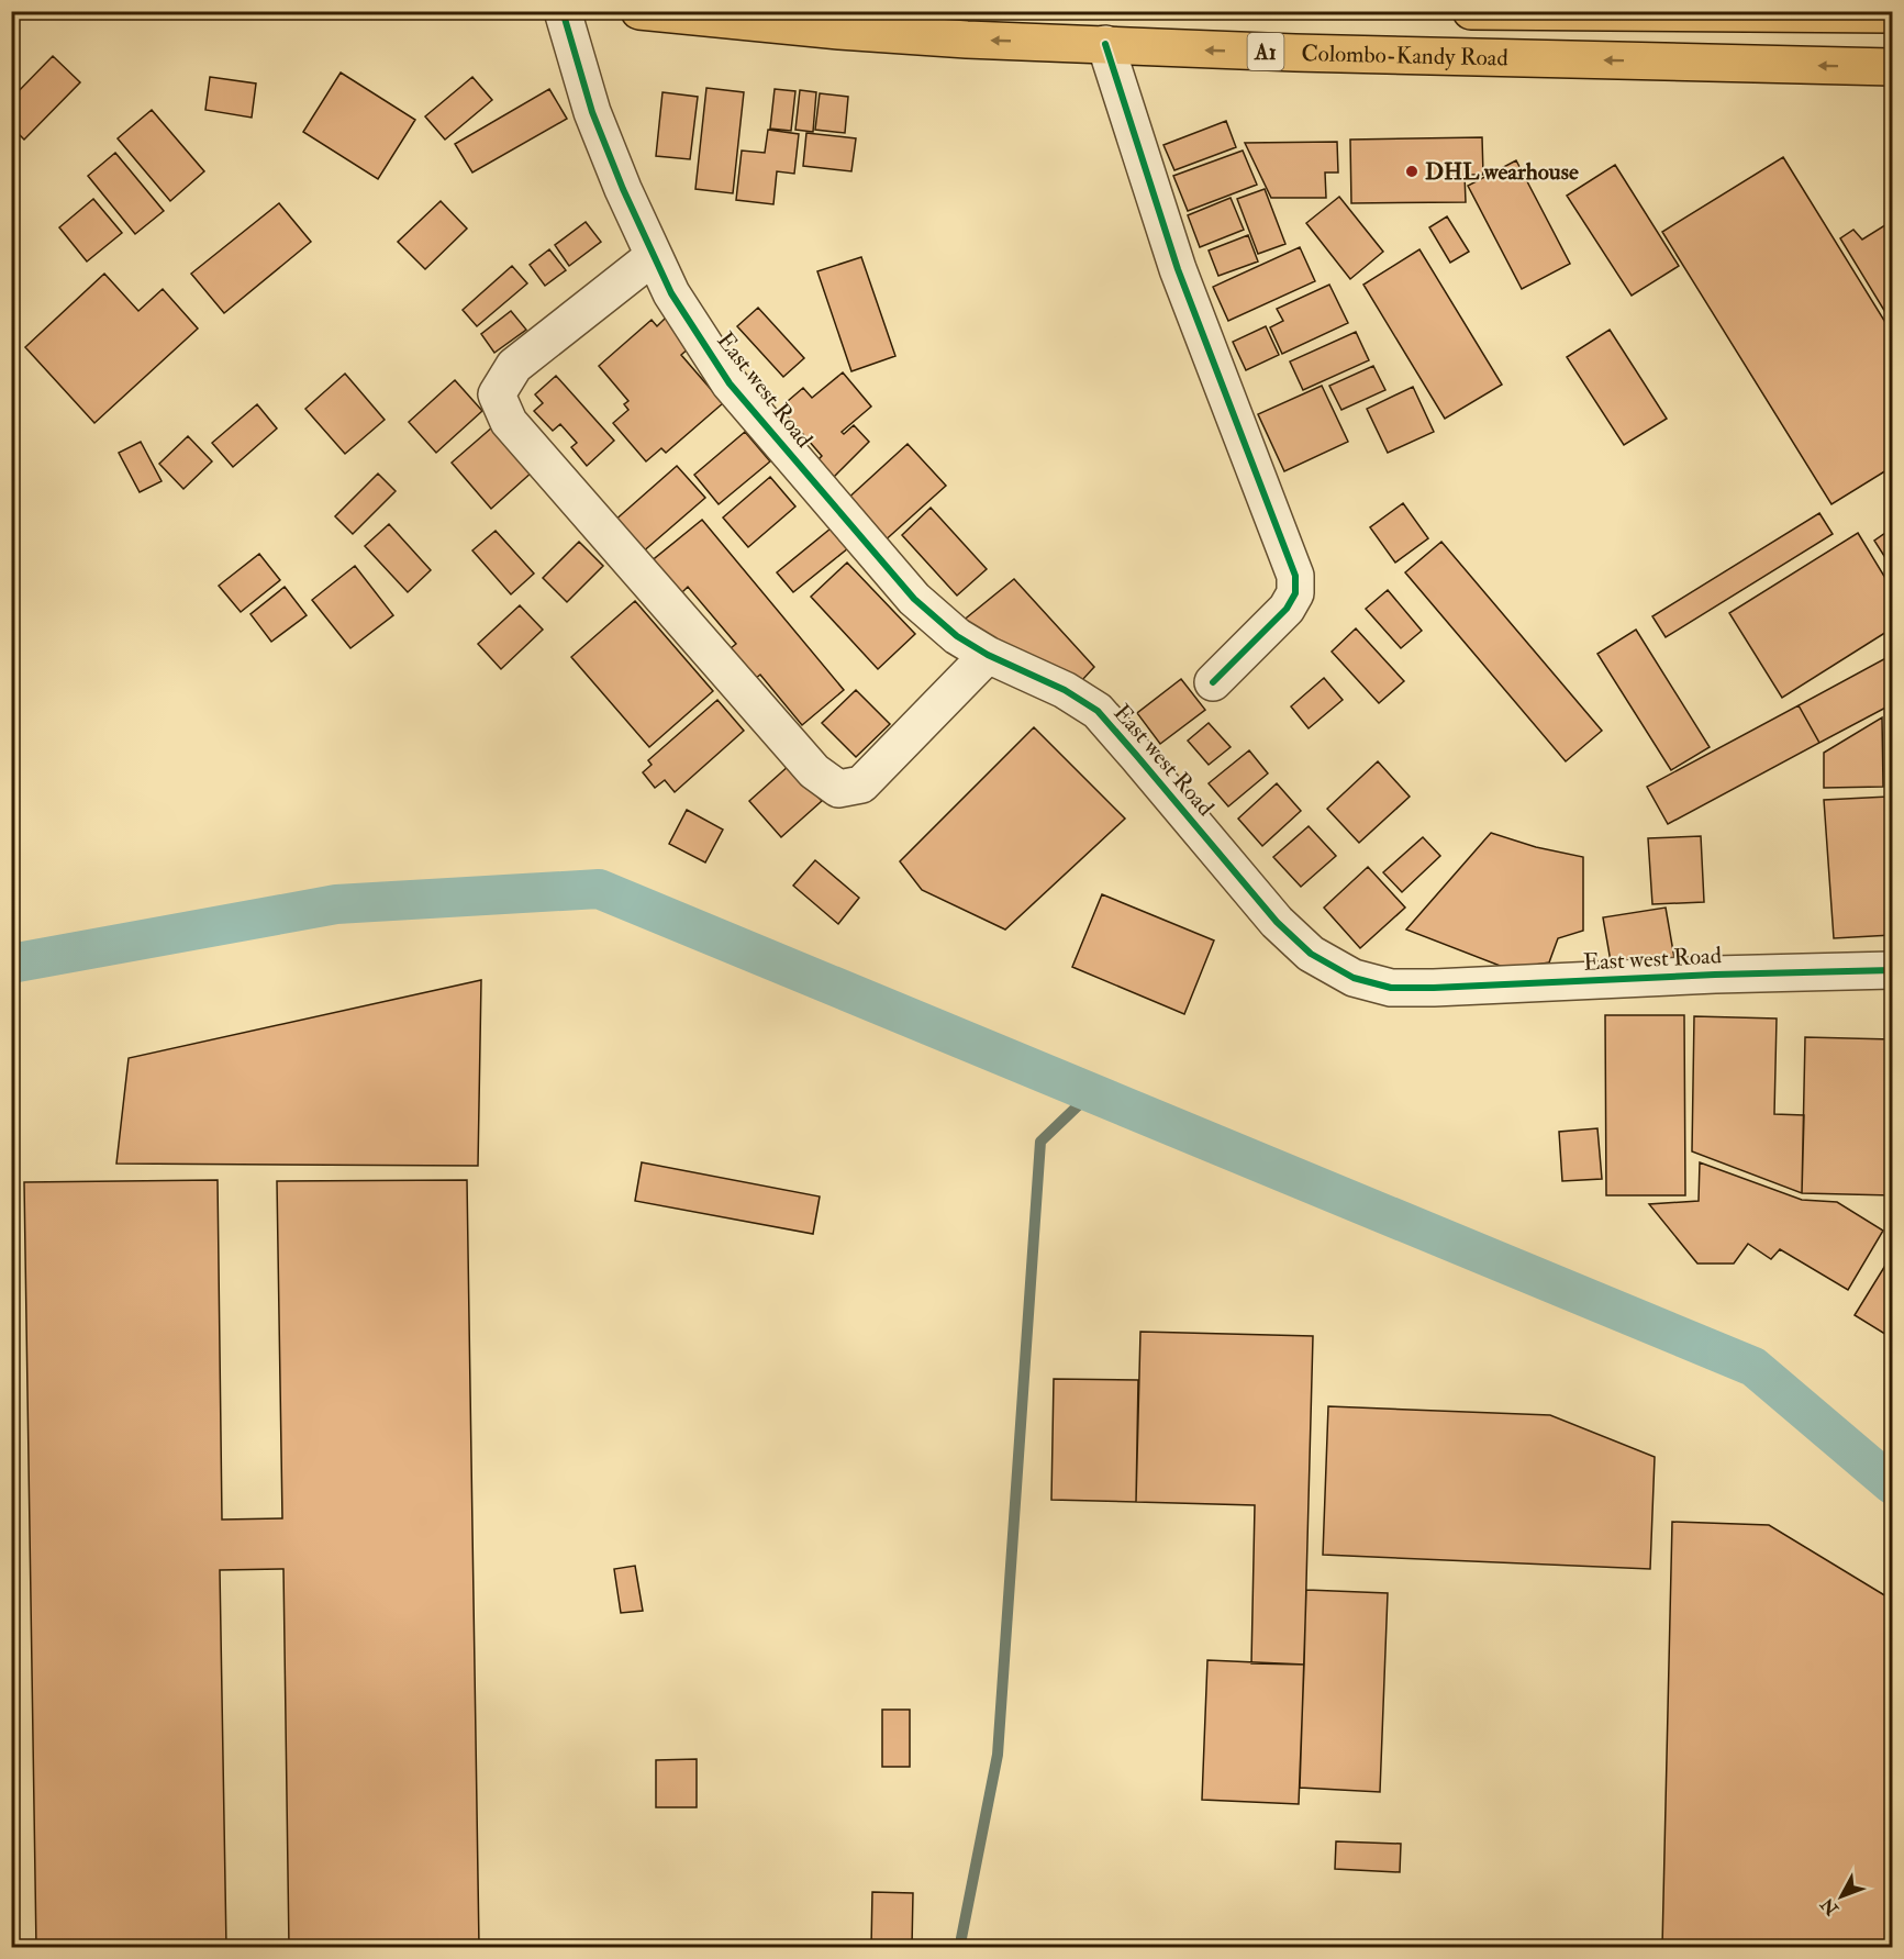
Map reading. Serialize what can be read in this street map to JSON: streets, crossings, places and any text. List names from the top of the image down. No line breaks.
{"streets":{"highway":["A1","Colombo-Kandy Road"],"street":["East west Road"]},"places":["DHL wearhouse"],"north":"bottom left"}
